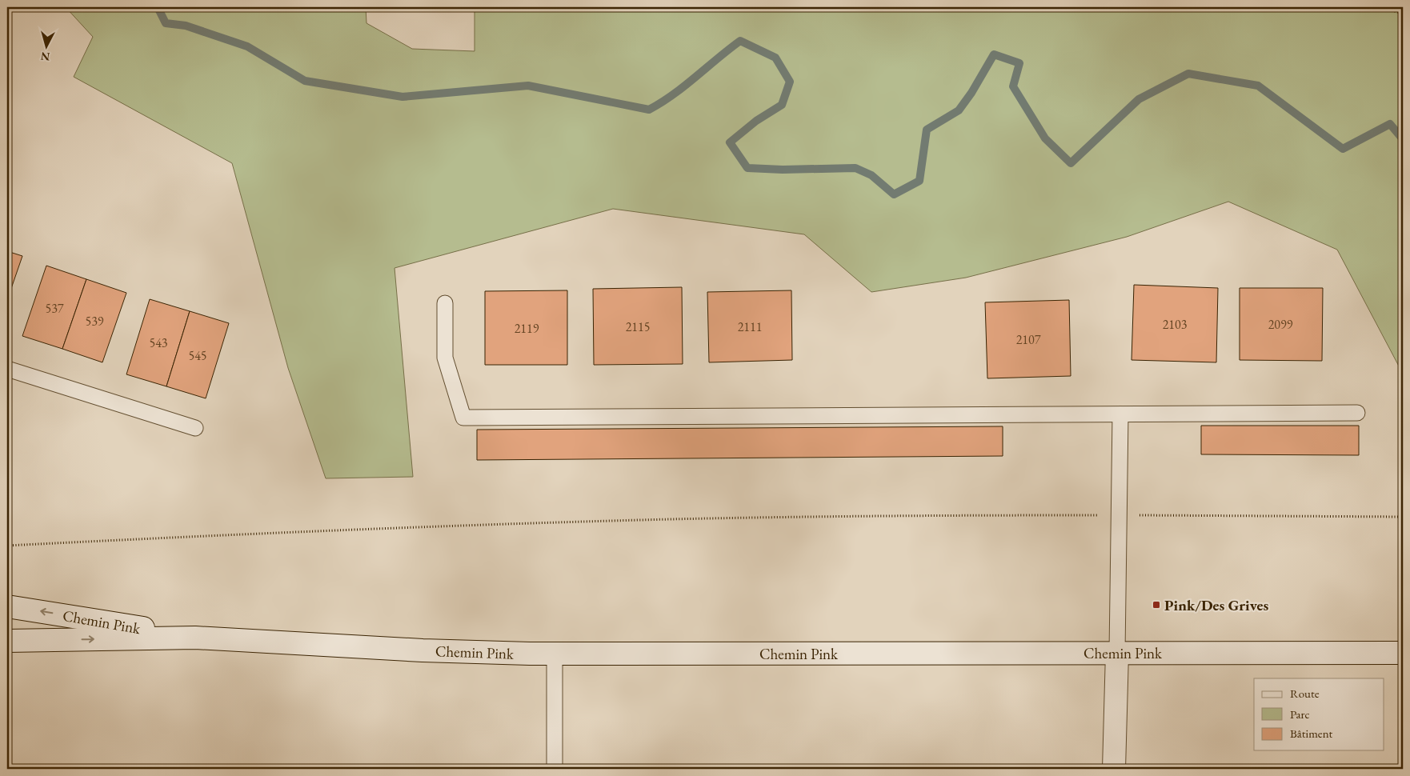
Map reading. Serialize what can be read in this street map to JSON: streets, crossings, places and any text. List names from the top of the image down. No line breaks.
{"streets":{"main road":["Chemin Pink"]},"places":{"transit":["Pink/Des Grives"]},"house_numbers":["537","539","2103","2099","2115","2111","2119","2107","543","545"],"legend":["Route","Parc","Bâtiment"],"north":"bottom"}
